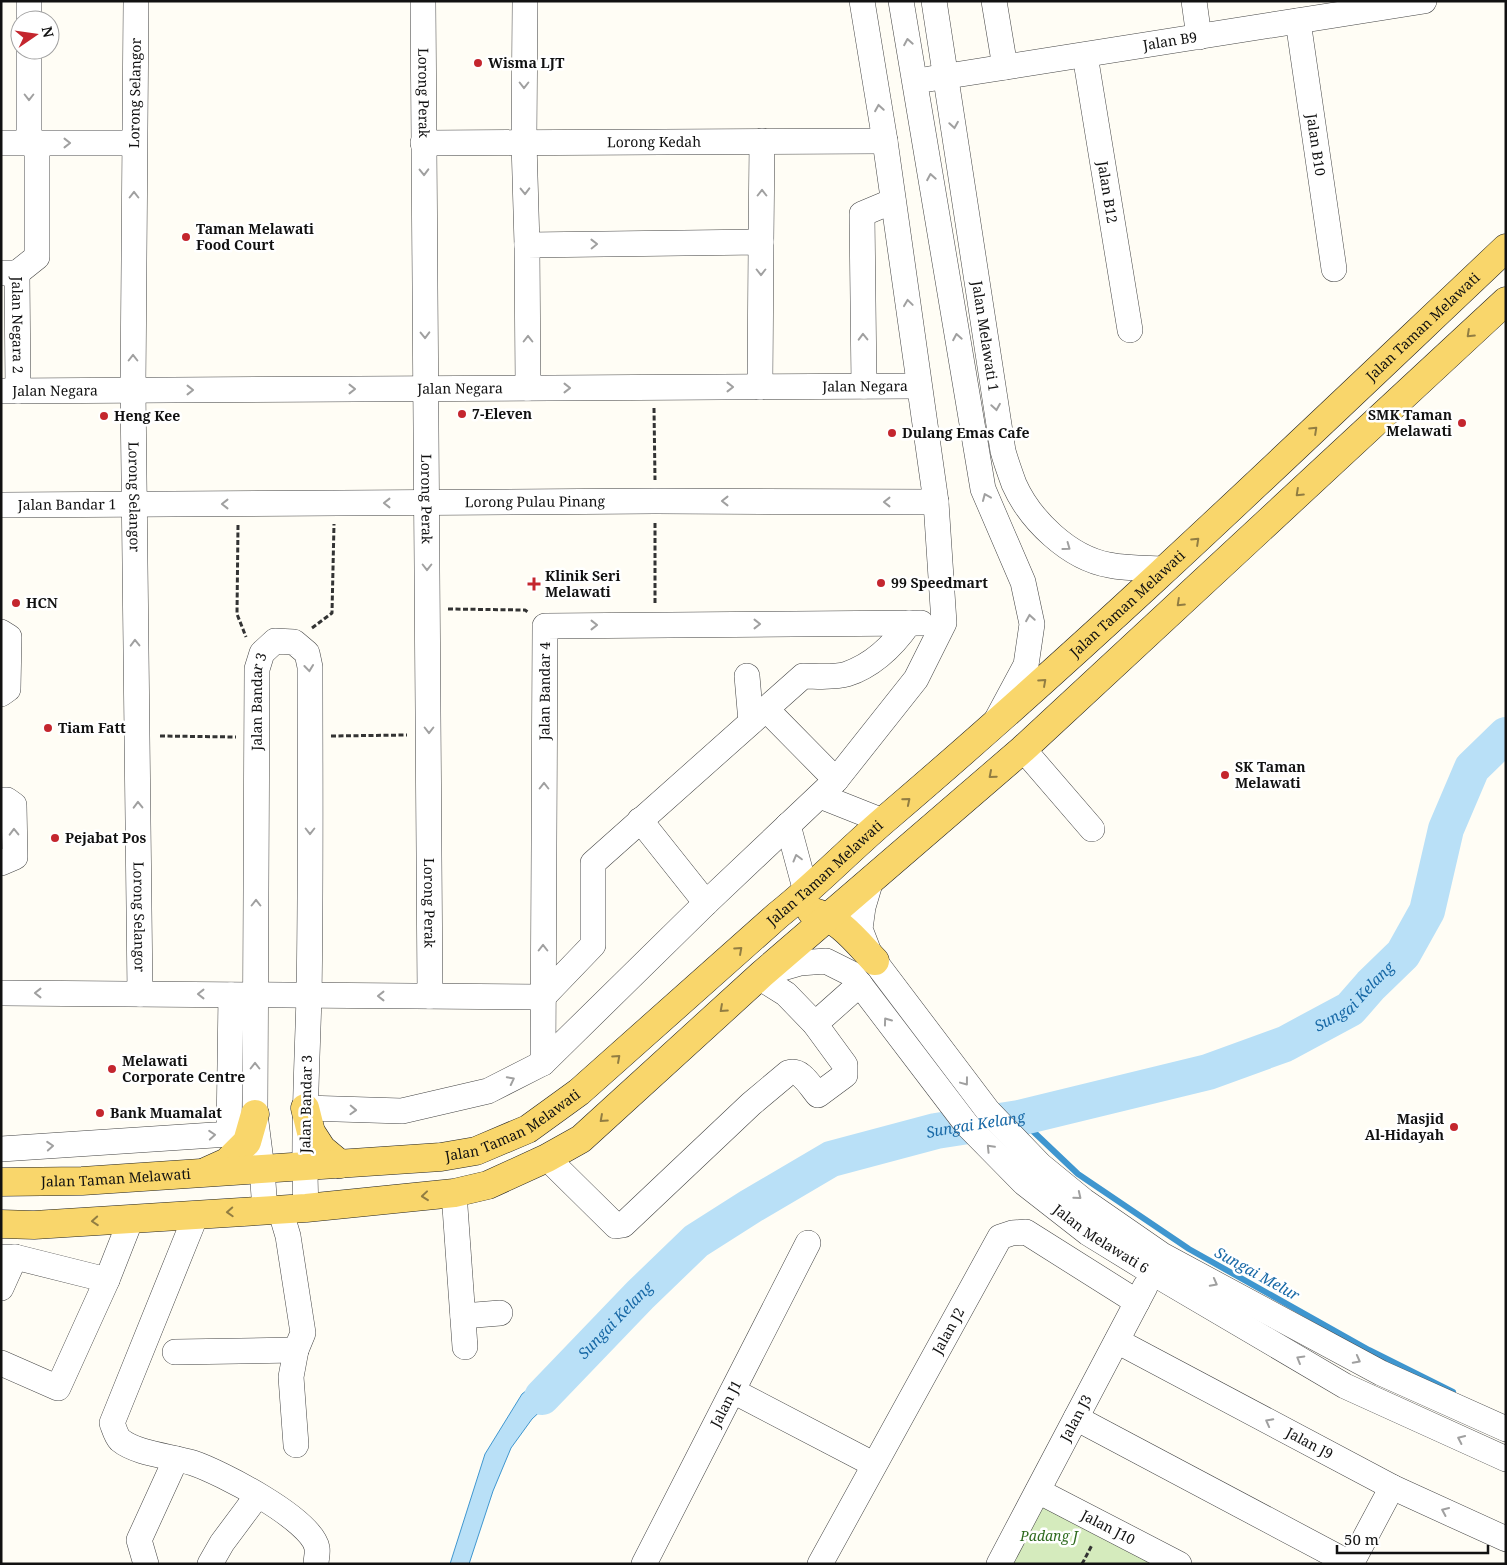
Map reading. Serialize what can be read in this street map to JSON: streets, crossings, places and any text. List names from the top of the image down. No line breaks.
{"streets":{"main road":["Jalan Taman Melawati"],"street":["Jalan B9","Lorong Selangor","Lorong Perak","Lorong Kedah","Jalan B10","Jalan B12","Jalan Negara 2","Jalan Melawati 1","Jalan Negara","Lorong Pulau Pinang","Jalan Bandar 1","Jalan Bandar 4","Jalan Bandar 3","Jalan Melawati 6","Jalan J2","Jalan J1","Jalan J3","Jalan J9","Jalan J10"]},"crossings":[["Jalan B9","Jalan B10"],["Jalan B9","Jalan B12"],["Jalan B9","Jalan Melawati 1"],["Lorong Selangor","Jalan Negara"],["Lorong Selangor","Lorong Pulau Pinang"],["Lorong Selangor","Jalan Bandar 1"],["Lorong Perak","Lorong Kedah"],["Lorong Perak","Jalan Negara"],["Lorong Perak","Lorong Pulau Pinang"],["Jalan Negara 2","Jalan Negara"],["Jalan Taman Melawati","Jalan Melawati 1"],["Jalan Taman Melawati","Jalan Bandar 3"],["Lorong Pulau Pinang","Jalan Bandar 1"],["Jalan Melawati 6","Jalan J3"],["Jalan J2","Jalan J3"],["Jalan J3","Jalan J9"],["Jalan J3","Jalan J10"]],"one_way":["Lorong Selangor","Lorong Pulau Pinang"],"water":["Sungai Kelang","Sungai Melur"],"parks":["Padang J"],"places":{"other":["Wisma LJT","Taman Melawati Food Court","7-Eleven","Heng Kee","SMK Taman Melawati","Dulang Emas Cafe","99 Speedmart","HCN","Tiam Fatt","SK Taman Melawati","Pejabat Pos","Melawati Corporate Centre","Bank Muamalat","Masjid Al-Hidayah"],"health":["Klinik Seri Melawati"]},"scale_bar":"50 m","north":"right"}
